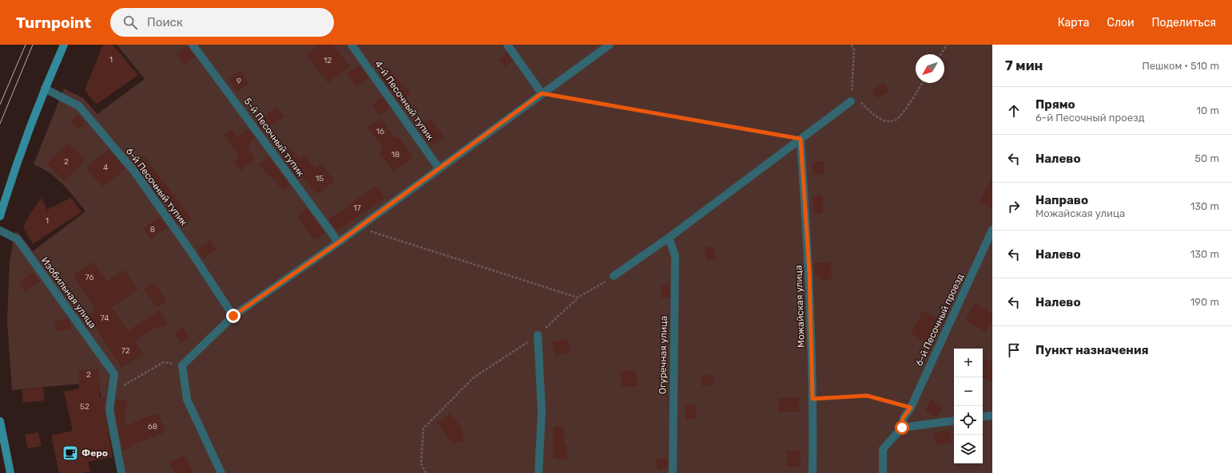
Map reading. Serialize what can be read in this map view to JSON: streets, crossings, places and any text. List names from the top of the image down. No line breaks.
{"streets":{"street":["4-й Песочный тупик","5-й Песочный тупик","6-й Песочный тупик","Изобильная улица","Можайская улица","6-й Песочный проезд","Огуречная улица"]},"places":{"cafe":["Феро"]},"house_numbers":["1","12","9","16","18","2","4","15","17","1","8","76","74","72","2","52","68"],"north":"bottom left","page":{"header":"Turnpoint","search":"Поиск","nav":["Карта","Слои","Поделиться"],"heading":["7 мин","Пешком · 510 m"],"list":[["Прямо","6-й Песочный проезд","10 m"],["Налево","50 m"],["Направо","Можайская улица","130 m"],["Налево","130 m"],["Налево","190 m"],"Пункт назначения"],"map_buttons":["+","−"]}}
